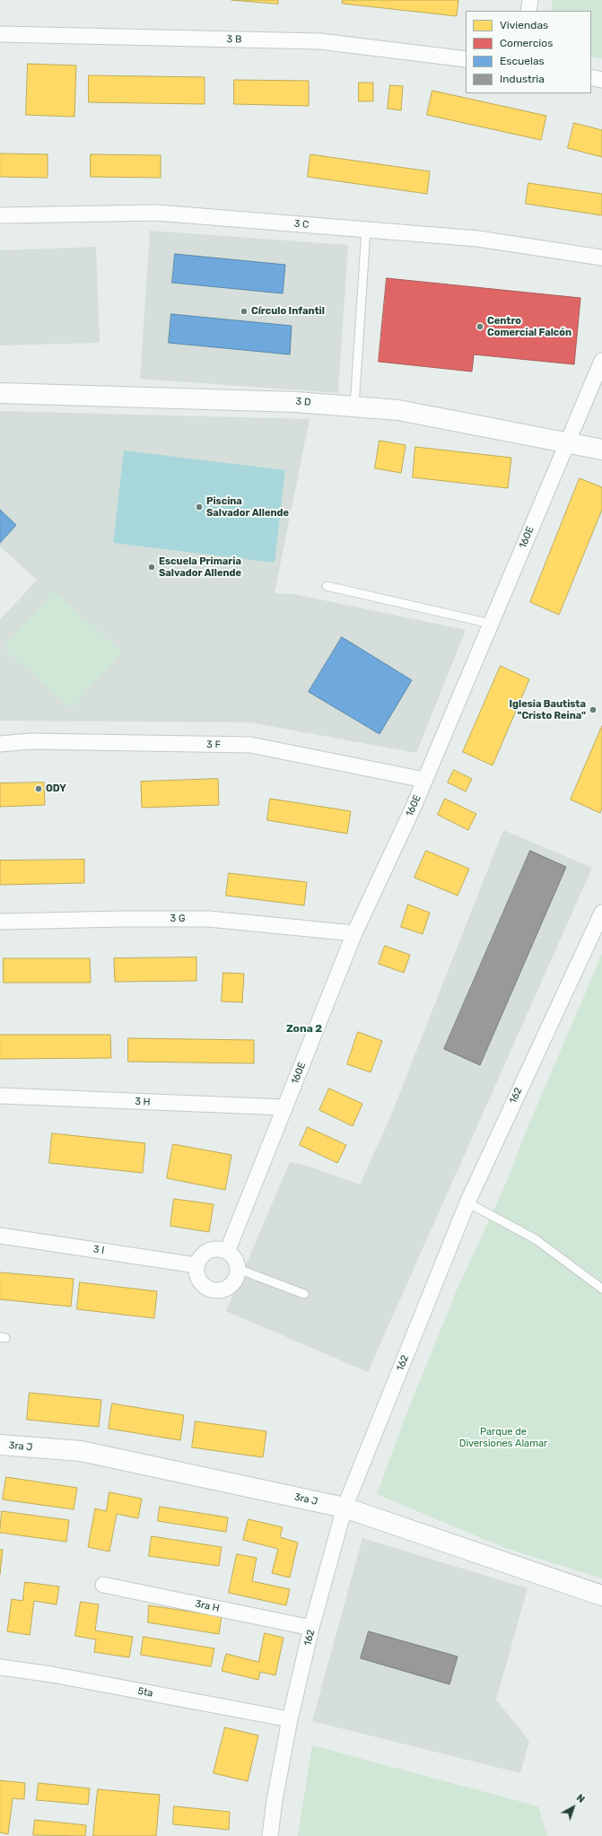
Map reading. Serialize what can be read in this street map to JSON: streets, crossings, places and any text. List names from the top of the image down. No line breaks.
{"streets":{"street":["3 B","3 C","3 D","160E","3 F","3 G","162","3 H","3 I","3ra J","3ra H","5ta"]},"crossings":[["3 D","160E"],["160E","3 F"],["160E","3 G"],["160E","3 H"],["160E","3 I"],["162","3ra J"],["162","3ra H"],["162","5ta"]],"districts":["Zona 2"],"parks":["Parque de Diversiones Alamar"],"places":["Círculo Infantil","Centro Comercial Falcón","Piscina Salvador Allende","Escuela Primaria Salvador Allende","Iglesia Bautista \"Cristo Reina\"","ODY"],"legend":["Viviendas","Comercios","Escuelas","Industria"],"north":"top right"}
